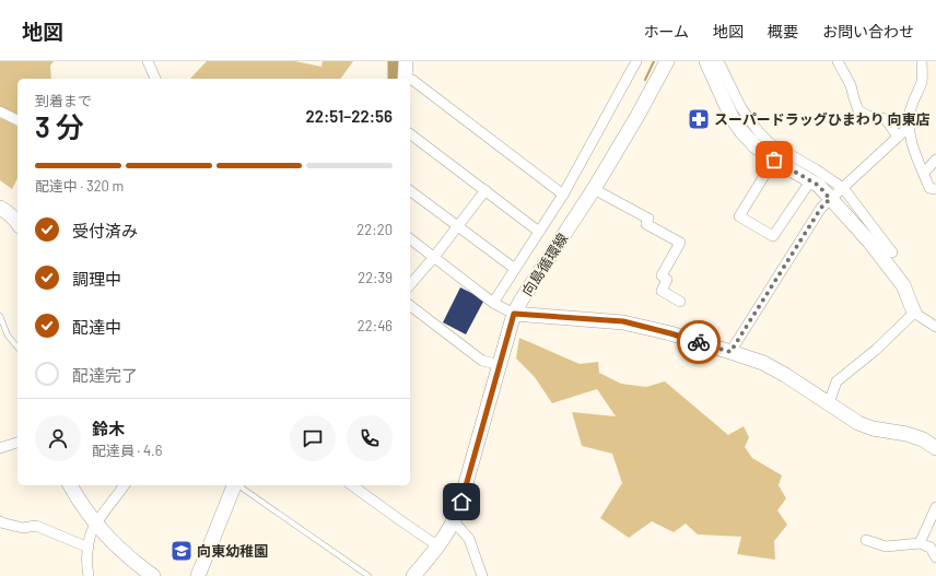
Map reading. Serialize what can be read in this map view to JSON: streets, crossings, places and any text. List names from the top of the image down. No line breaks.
{"streets":{"street":["向島循環線"]},"places":{"pharmacy":["スーパードラッグひまわり 向東店"],"school or university":["向東幼稚園"]},"page":{"header":"地図","nav":["ホーム","地図","概要","お問い合わせ"],"heading":["3 分","到着まで","22:51–22:56"],"panel":["鈴木","配達員 · 4.6"],"bar":"配達中 · 320 m","list":[["受付済み","22:20"],["調理中","22:39"],["配達中","22:46"],"配達完了"]}}
